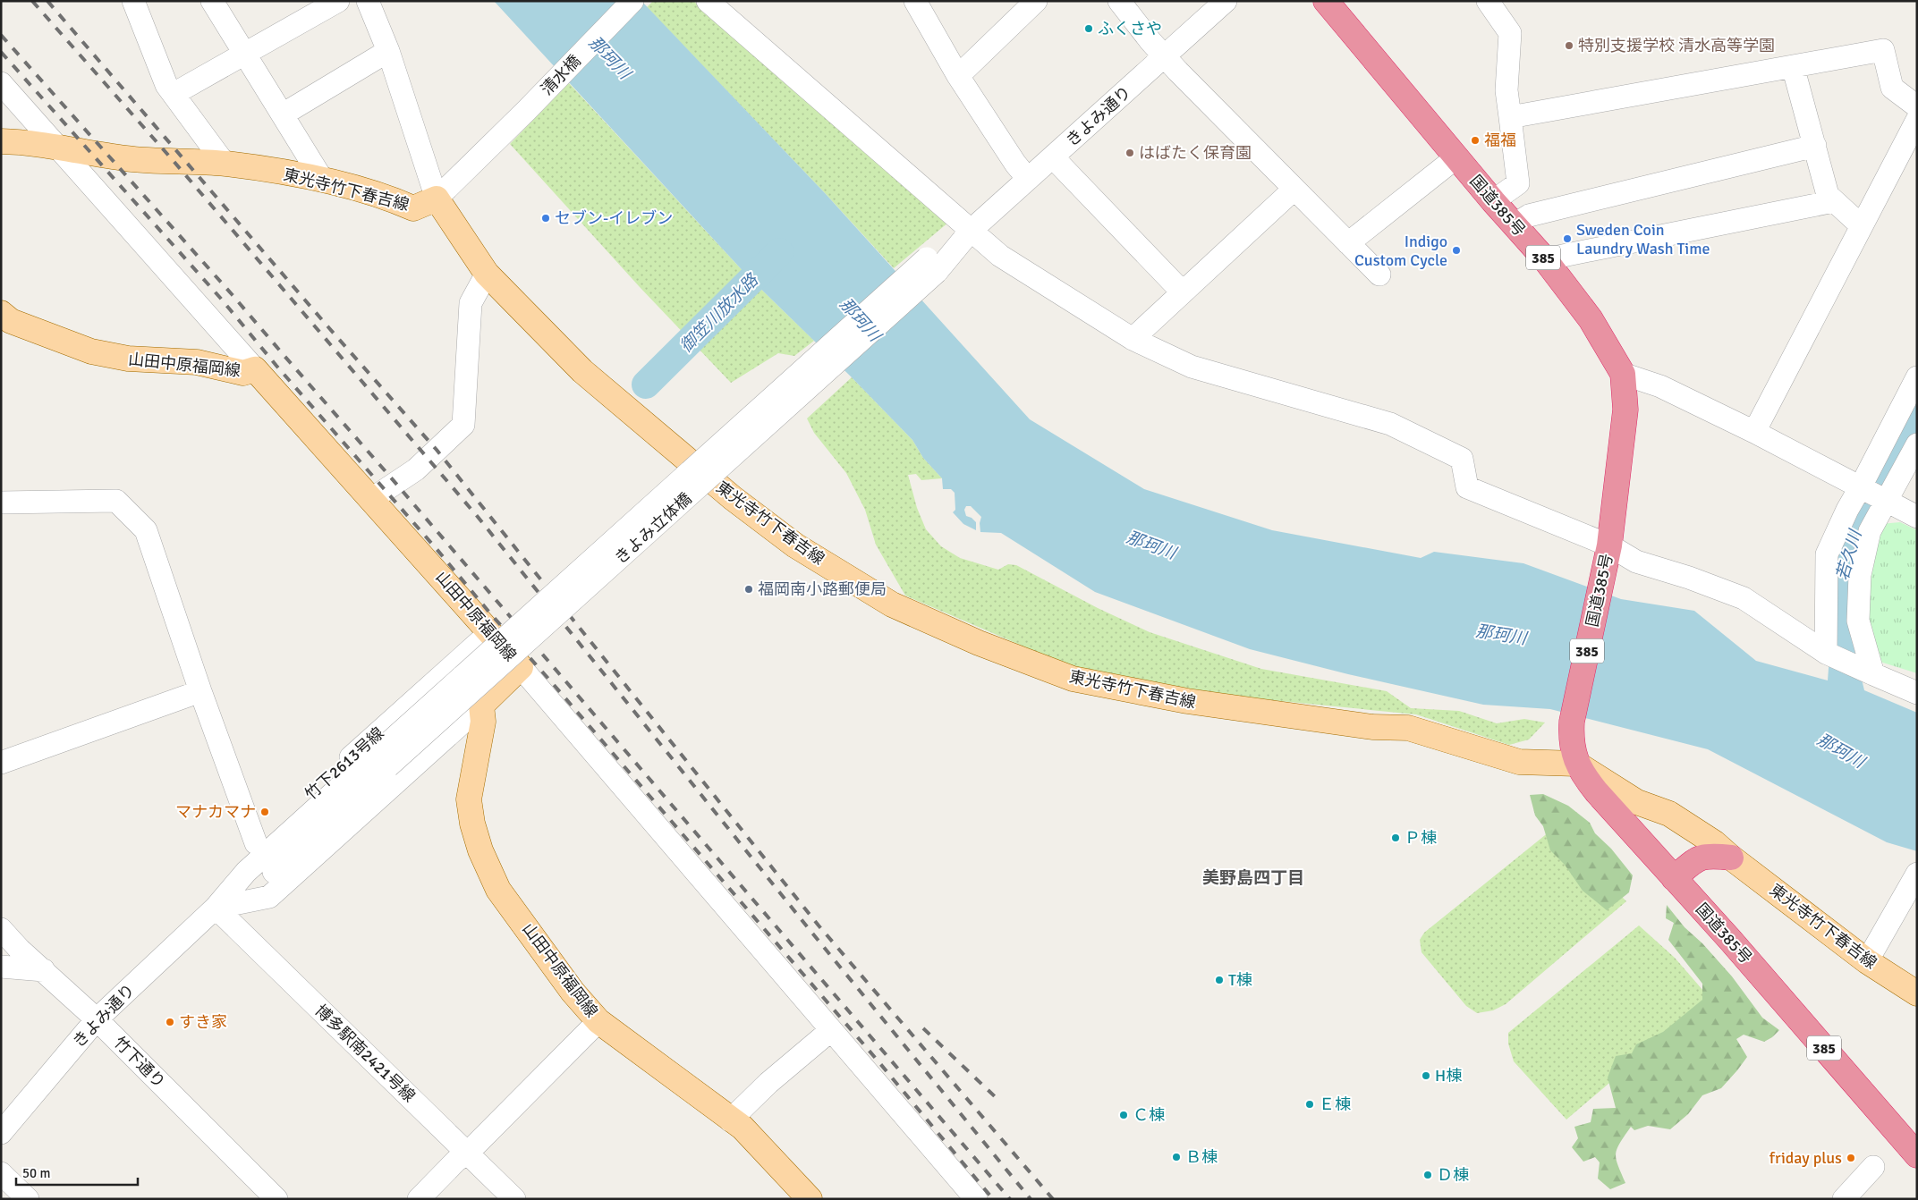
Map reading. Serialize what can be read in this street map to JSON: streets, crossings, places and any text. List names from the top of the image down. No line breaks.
{"streets":{"highway":["国道385号","385"],"main road":["東光寺竹下春吉線","山田中原福岡線"],"street":["清水橋","きよみ通り","きよみ立体橋","竹下2613号線","博多駅南2421号線","竹下通り"]},"crossings":[["清水橋","東光寺竹下春吉線"],["きよみ通り","きよみ立体橋"],["きよみ通り","竹下2613号線"],["きよみ通り","博多駅南2421号線"],["きよみ通り","竹下通り"],["東光寺竹下春吉線","国道385号"],["山田中原福岡線","竹下2613号線"],["竹下2613号線","博多駅南2421号線"]],"districts":["美野島四丁目"],"water":["那珂川","御笠川放水路","若久川"],"places":["ふくさや","特別支援学校 清水高等学園","福福","はばたく保育園","セブン-イレブン","Sweden Coin Laundry Wash Time","Indigo Custom Cycle","福岡南小路郵便局","マナカマナ","Ｐ棟","T棟","すき家","H棟","Ｅ棟","Ｃ棟","Ｂ棟","friday plus","Ｄ棟"],"scale_bar":"50 m"}
